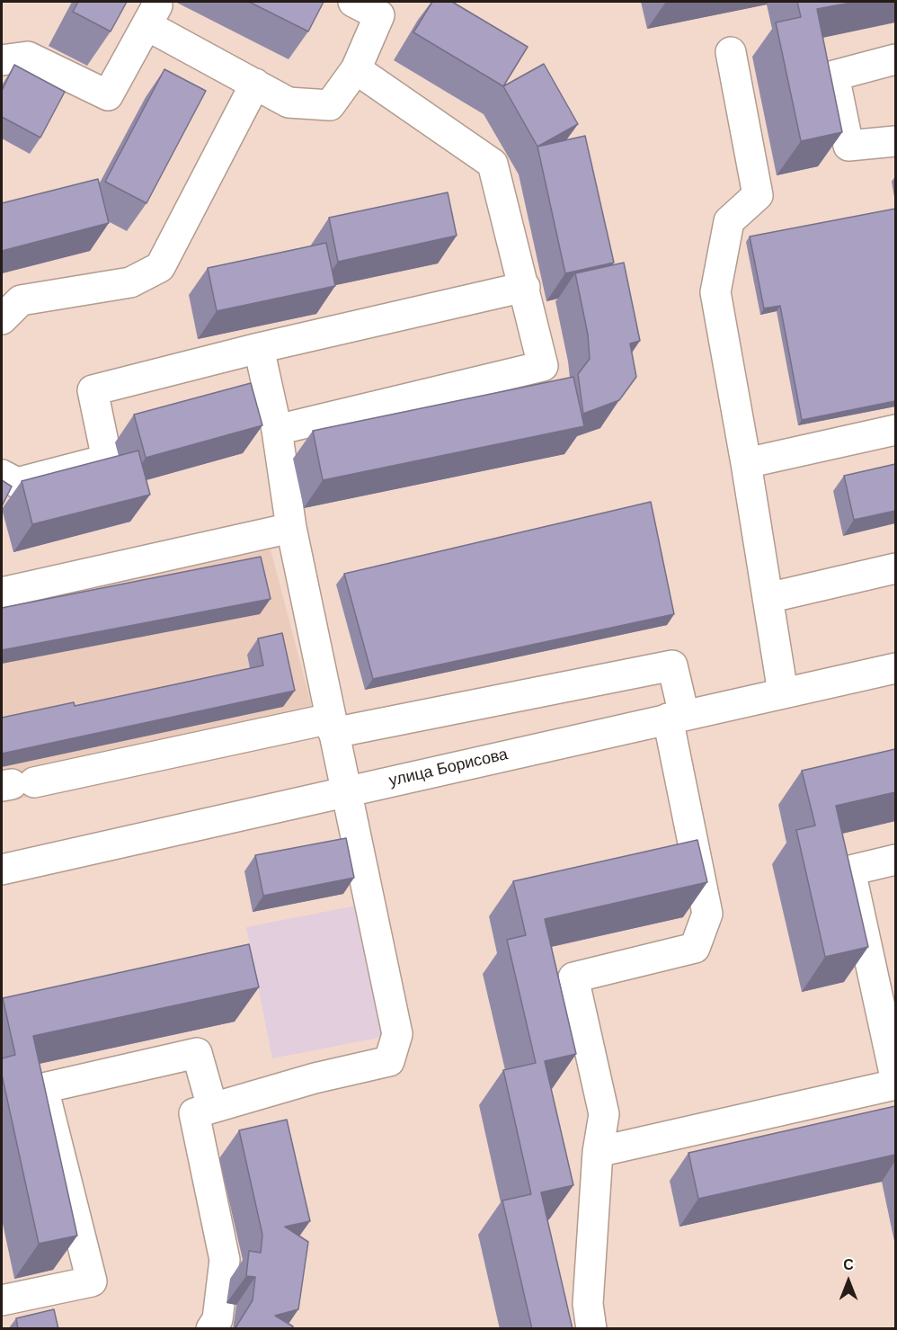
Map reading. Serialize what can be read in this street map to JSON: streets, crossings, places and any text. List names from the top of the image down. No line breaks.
{"streets":{"main road":["улица Борисова"]},"north":"top"}
